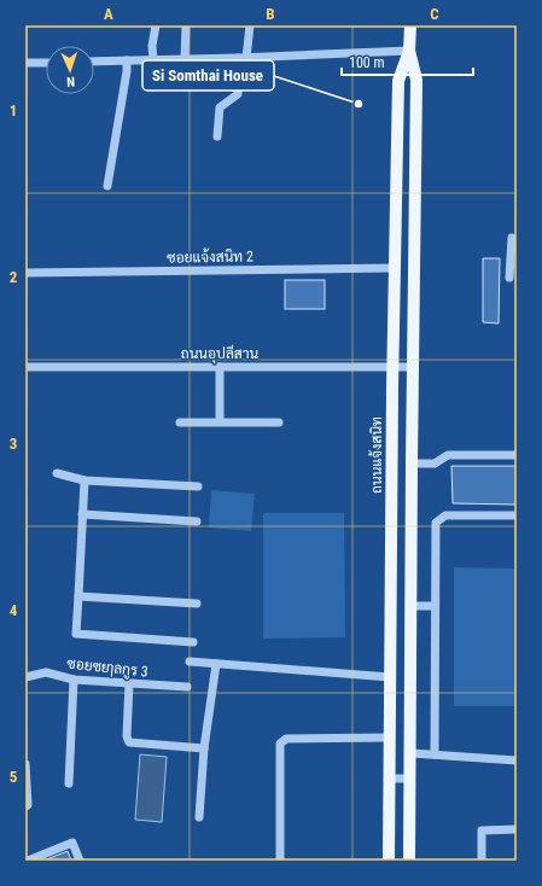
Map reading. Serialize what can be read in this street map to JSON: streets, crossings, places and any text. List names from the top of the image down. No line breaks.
{"streets":{"main road":["ถนนแจ้งสนิท"],"street":["ซอยแจ้งสนิท 2","ถนนอุปลีสาน","ซอยซยๅลกูร 3"]},"crossings":[["ซอยแจ้งสนิท 2","ถนนแจ้งสนิท"],["ถนนอุปลีสาน","ถนนแจ้งสนิท"]],"places":["Si Somthai House"],"scale_bar":"100 m","north":"bottom","grid":{"columns":["A","B","C"],"rows":["1","2","3","4","5"]}}
